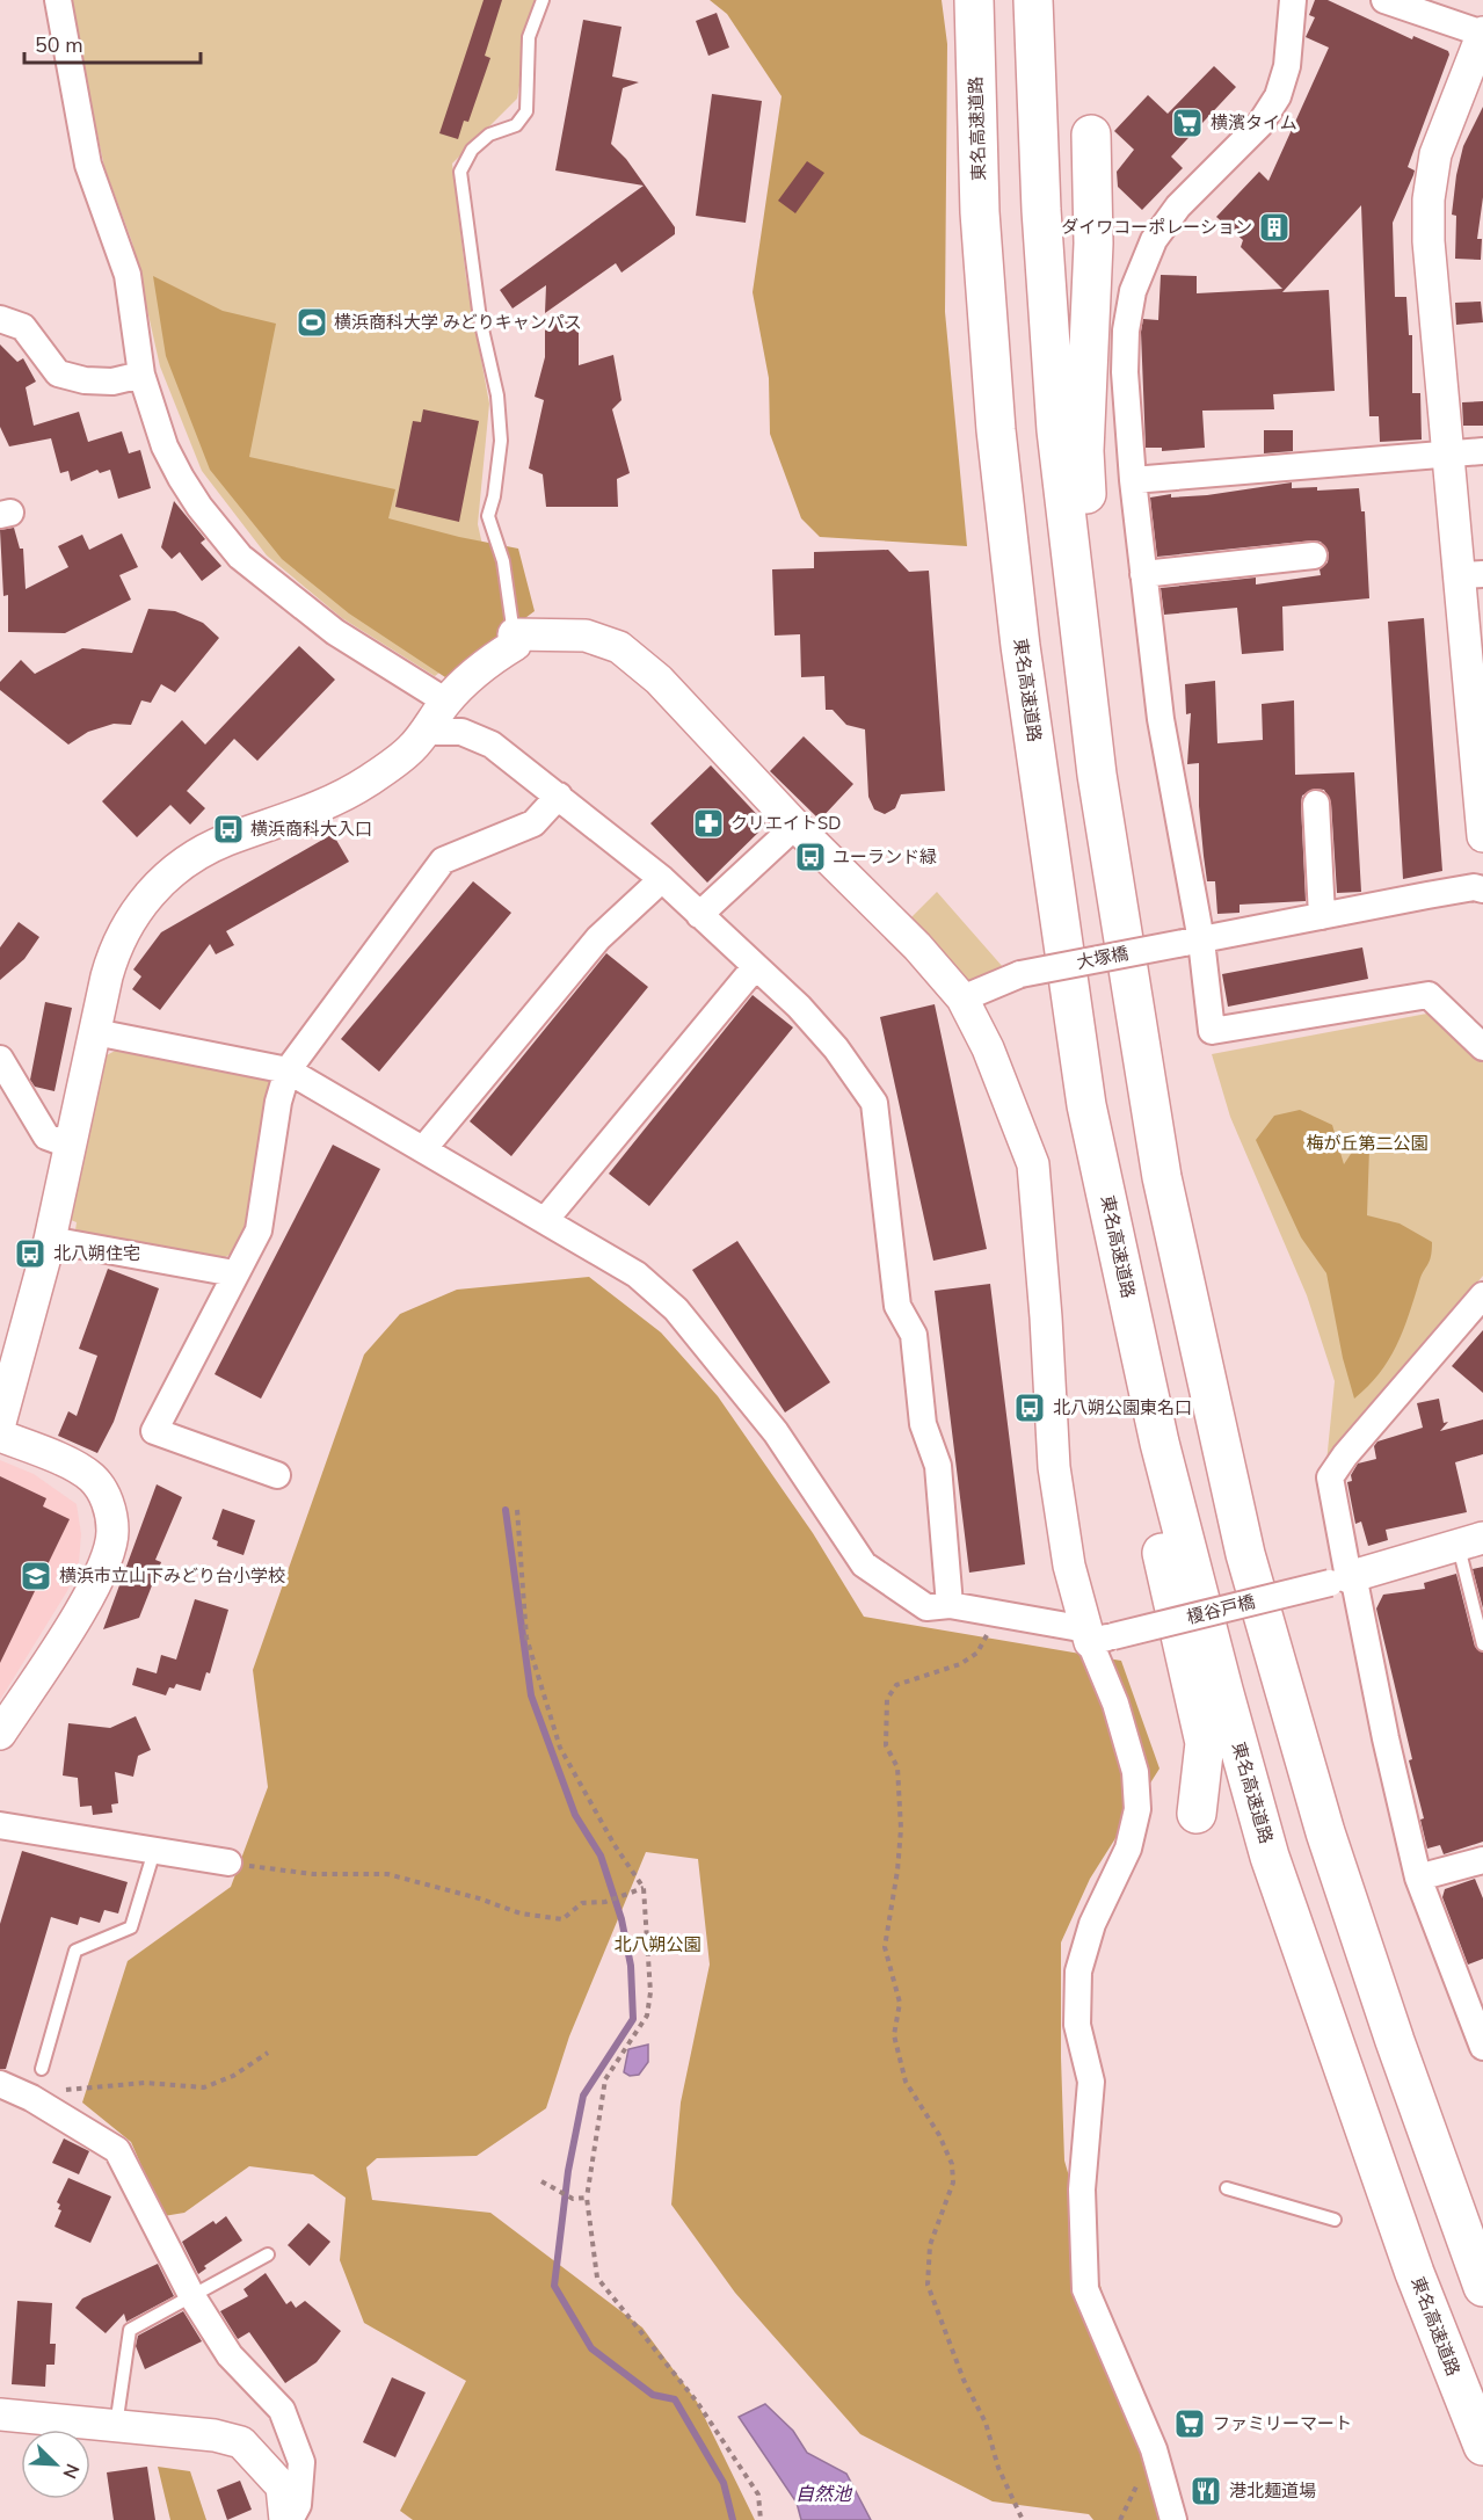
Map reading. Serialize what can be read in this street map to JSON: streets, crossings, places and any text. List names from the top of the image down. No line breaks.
{"streets":{"highway":["東名高速道路"],"street":["大塚橋","榎谷戸橋"]},"water":["自然池"],"parks":["梅が丘第二公園","北八朔公園"],"places":{"supermarket":["横濱タイム","ファミリーマート"],"building":["ダイワコーポレーション"],"sports":["横浜商科大学 みどりキャンパス"],"pharmacy":["クリエイトSD"],"bus stop":["横浜商科大入口","ユーランド緑","北八朔住宅","北八朔公園東名口"],"school or university":["横浜市立山下みどり台小学校"],"restaurant":["港北麺道場"]},"scale_bar":"50 m","north":"bottom right"}
